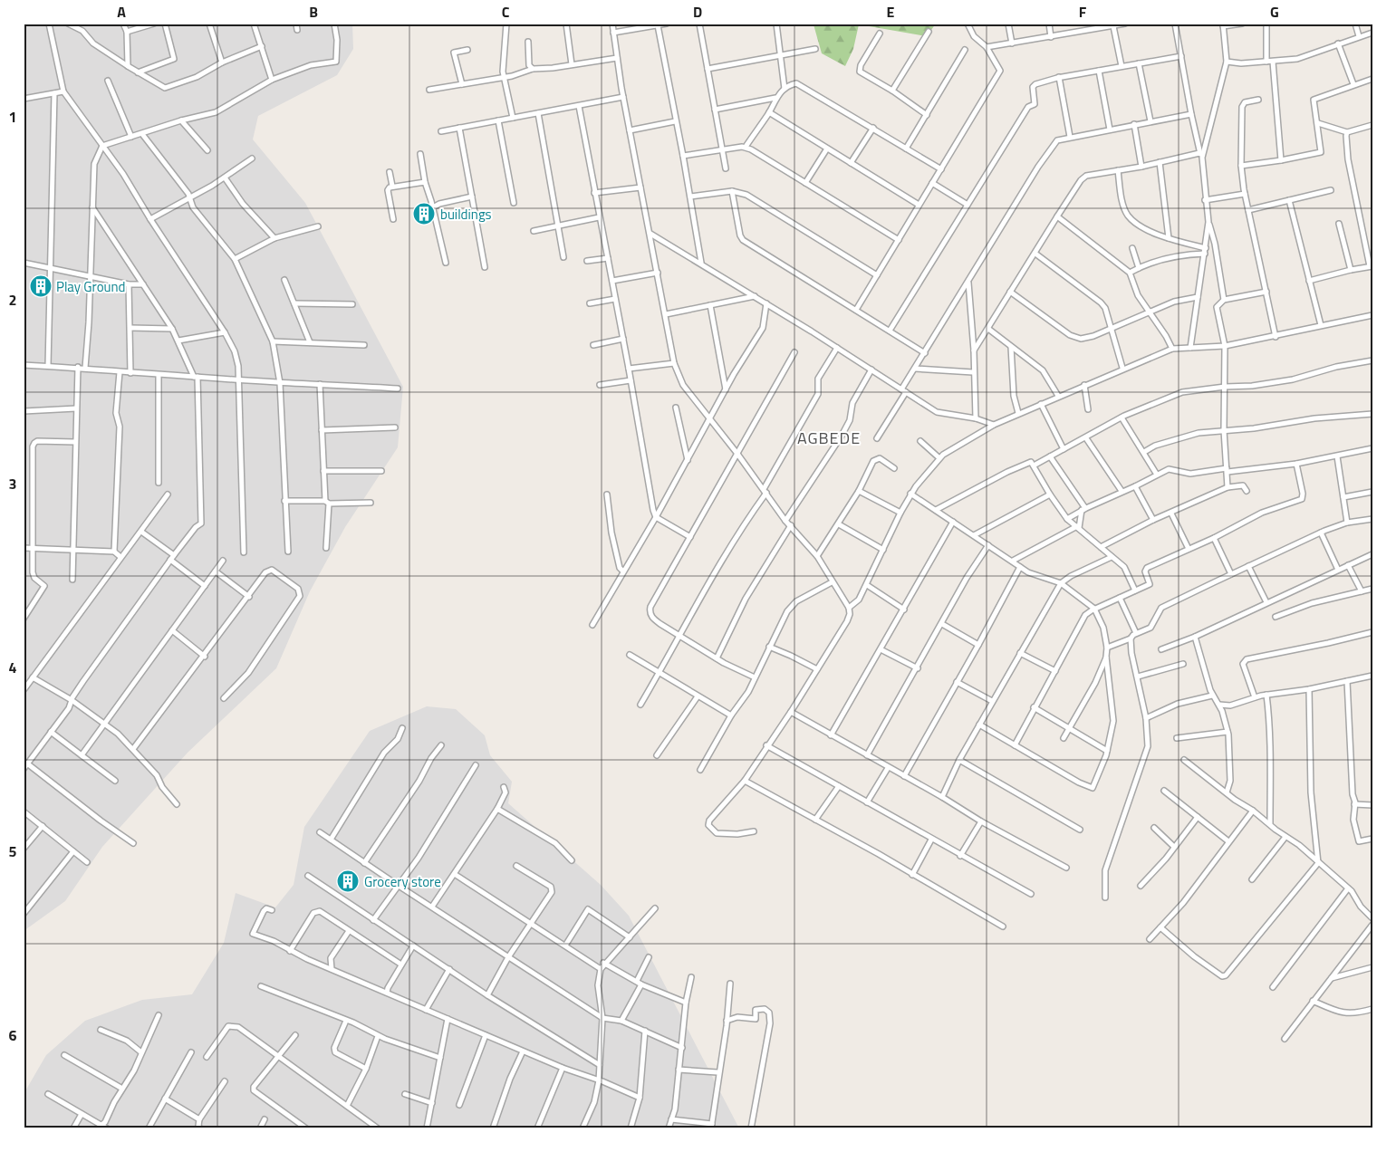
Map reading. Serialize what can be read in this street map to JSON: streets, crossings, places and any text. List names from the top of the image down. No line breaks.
{"districts":["AGBEDE"],"places":{"building":["buildings","Play Ground","Grocery store"]},"grid":{"columns":["A","B","C","D","E","F","G"],"rows":["1","2","3","4","5","6"]}}
